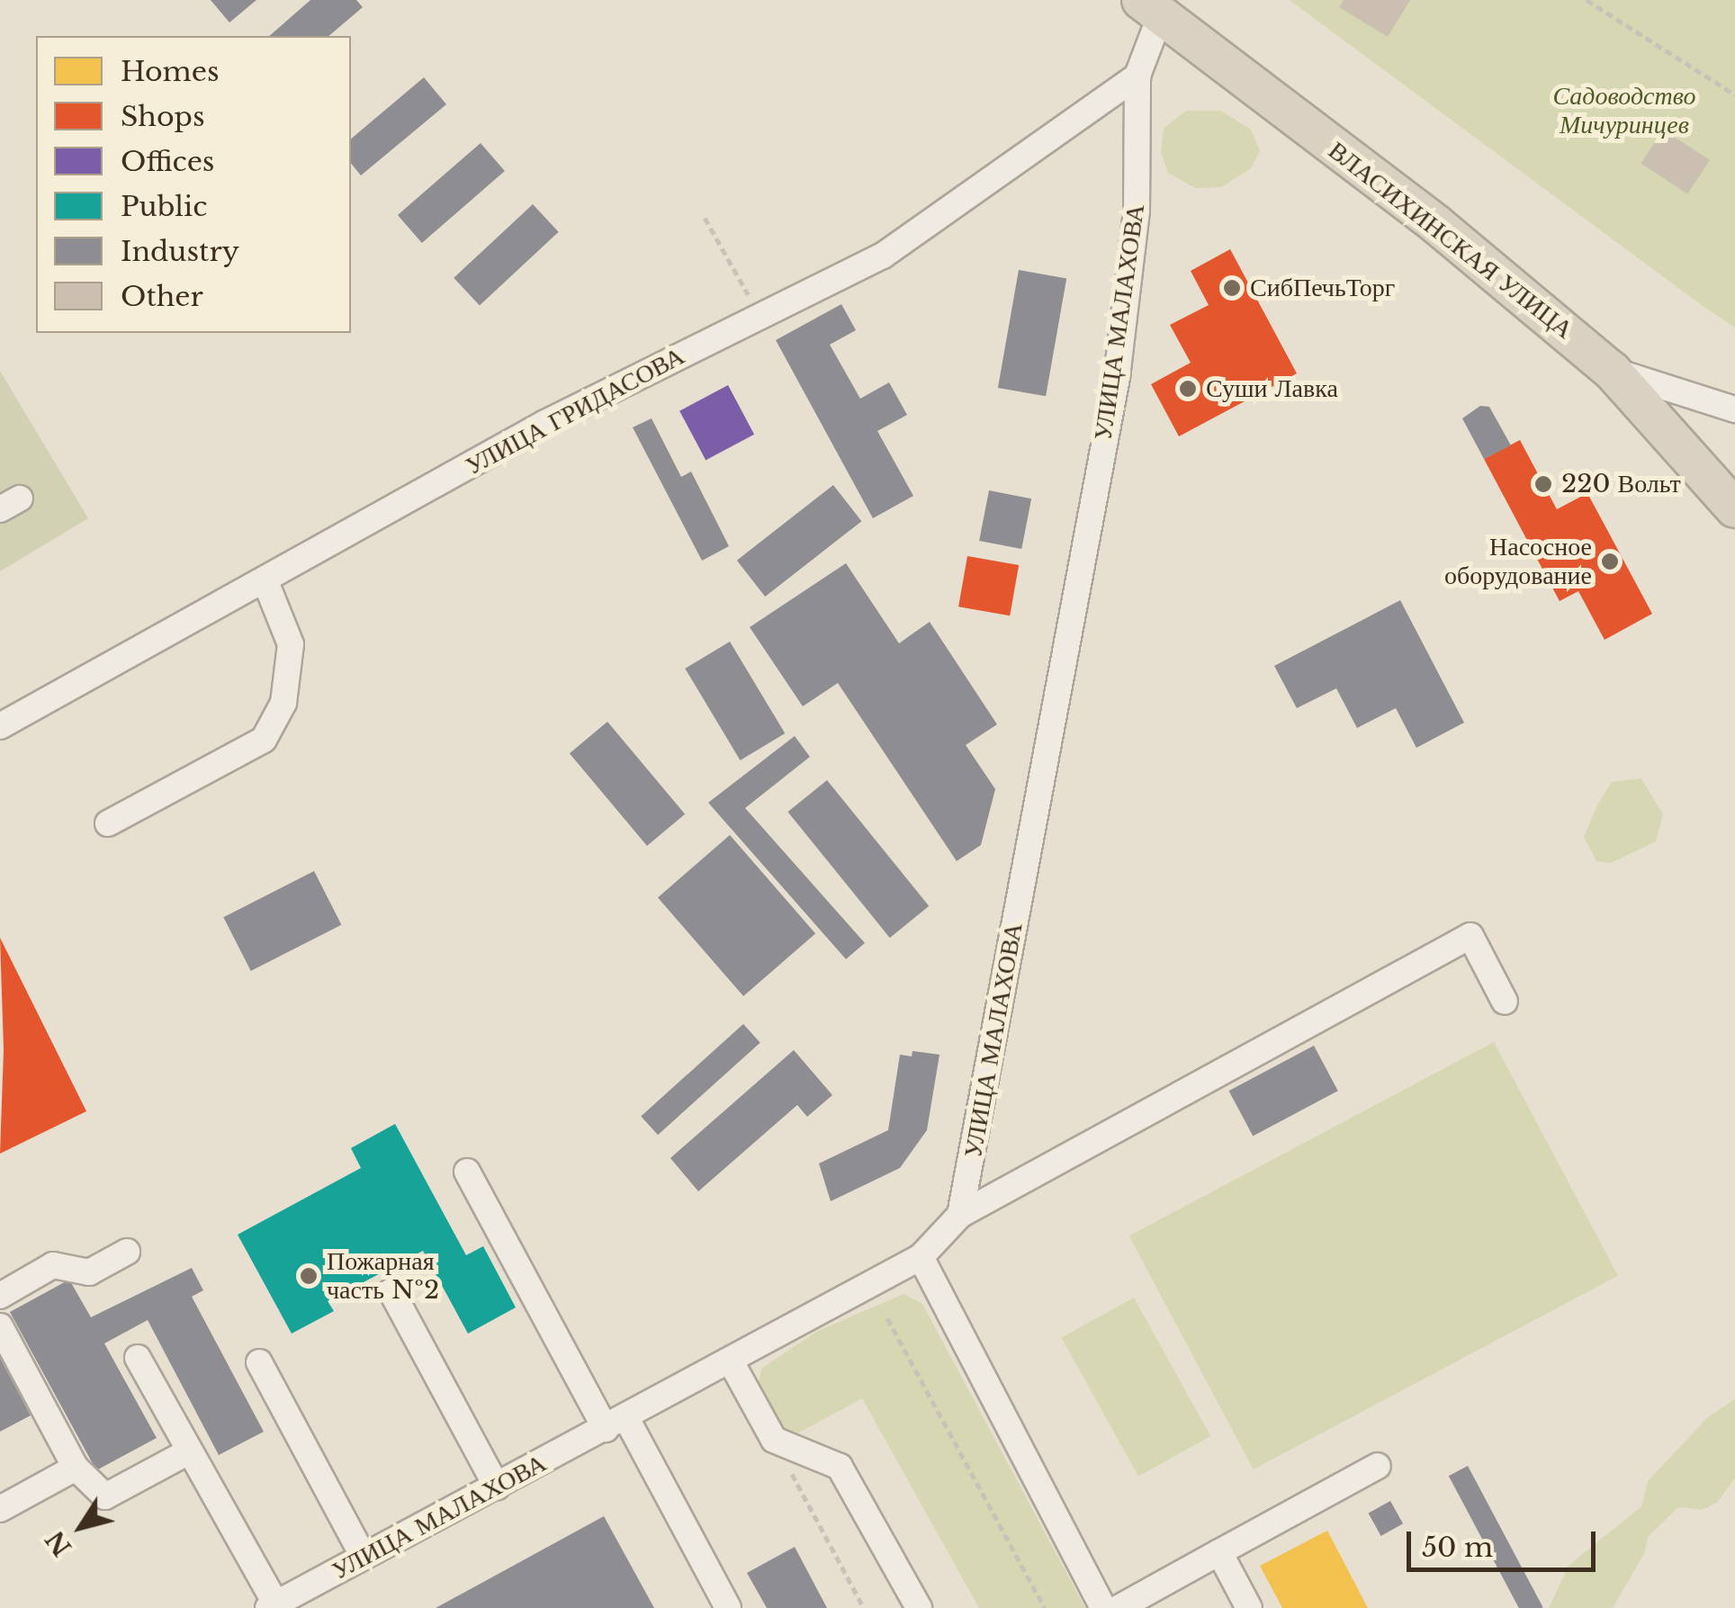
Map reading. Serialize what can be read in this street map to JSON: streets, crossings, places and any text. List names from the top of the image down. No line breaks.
{"streets":{"highway":["ВЛАСИХИНСКАЯ УЛИЦА"],"street":["УЛИЦА МАЛАХОВА","УЛИЦА ГРИДАСОВА"]},"crossings":[["УЛИЦА МАЛАХОВА","УЛИЦА ГРИДАСОВА"]],"parks":["Садоводство Мичуринцев"],"places":["СибПечьТорг","Суши Лавка","220 Вольт","Насосное оборудование","Пожарная часть №2"],"legend":["Homes","Shops","Offices","Public","Industry","Other"],"scale_bar":"50 m","north":"bottom left"}
